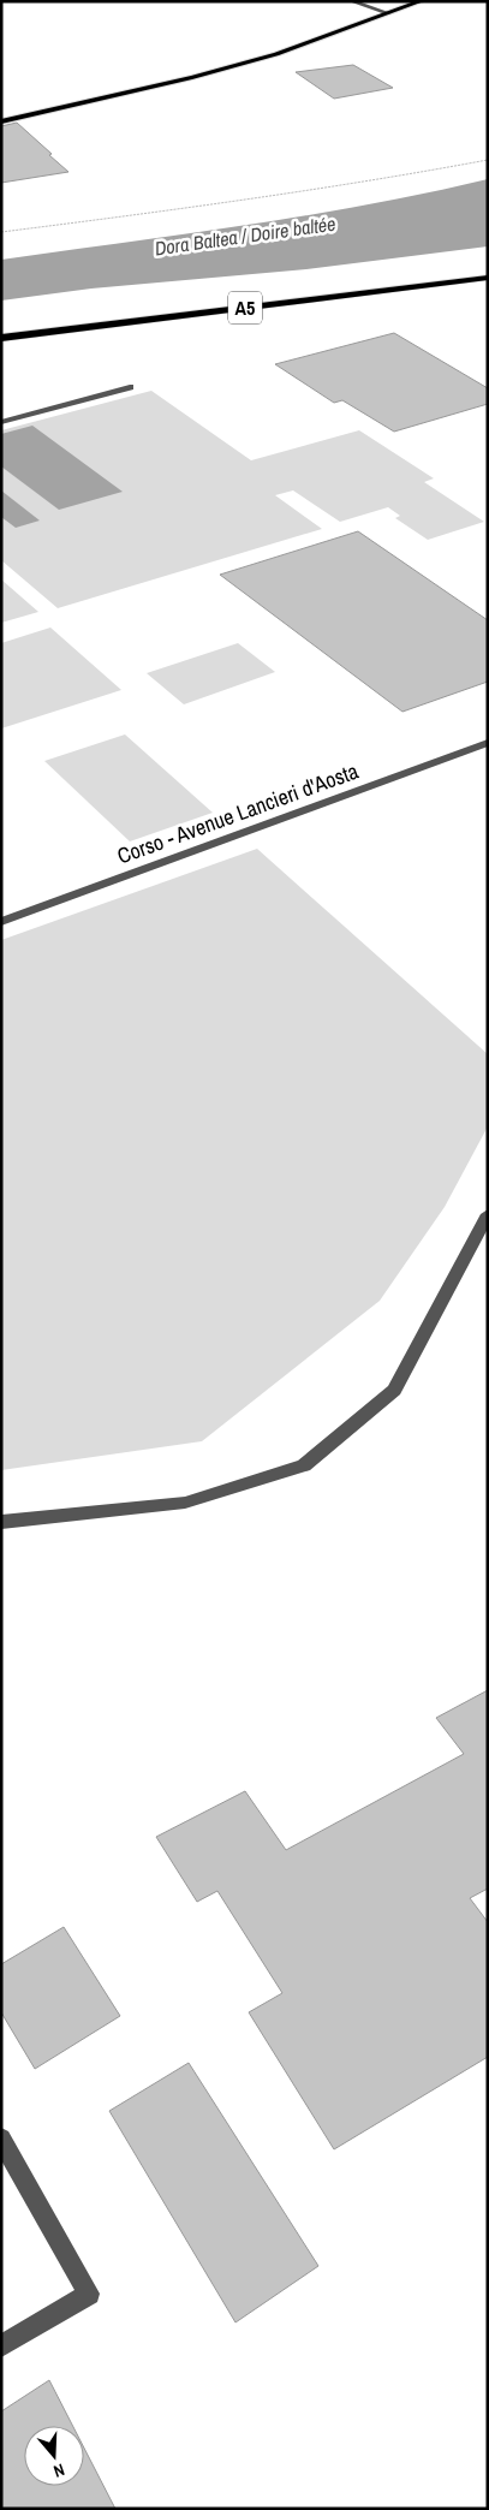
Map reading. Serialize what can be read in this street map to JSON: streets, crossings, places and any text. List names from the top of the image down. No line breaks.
{"streets":{"highway":["A5"],"street":["Corso - Avenue Lancieri d'Aosta"]},"water":["Dora Baltea / Doire baltée"],"north":"bottom"}
